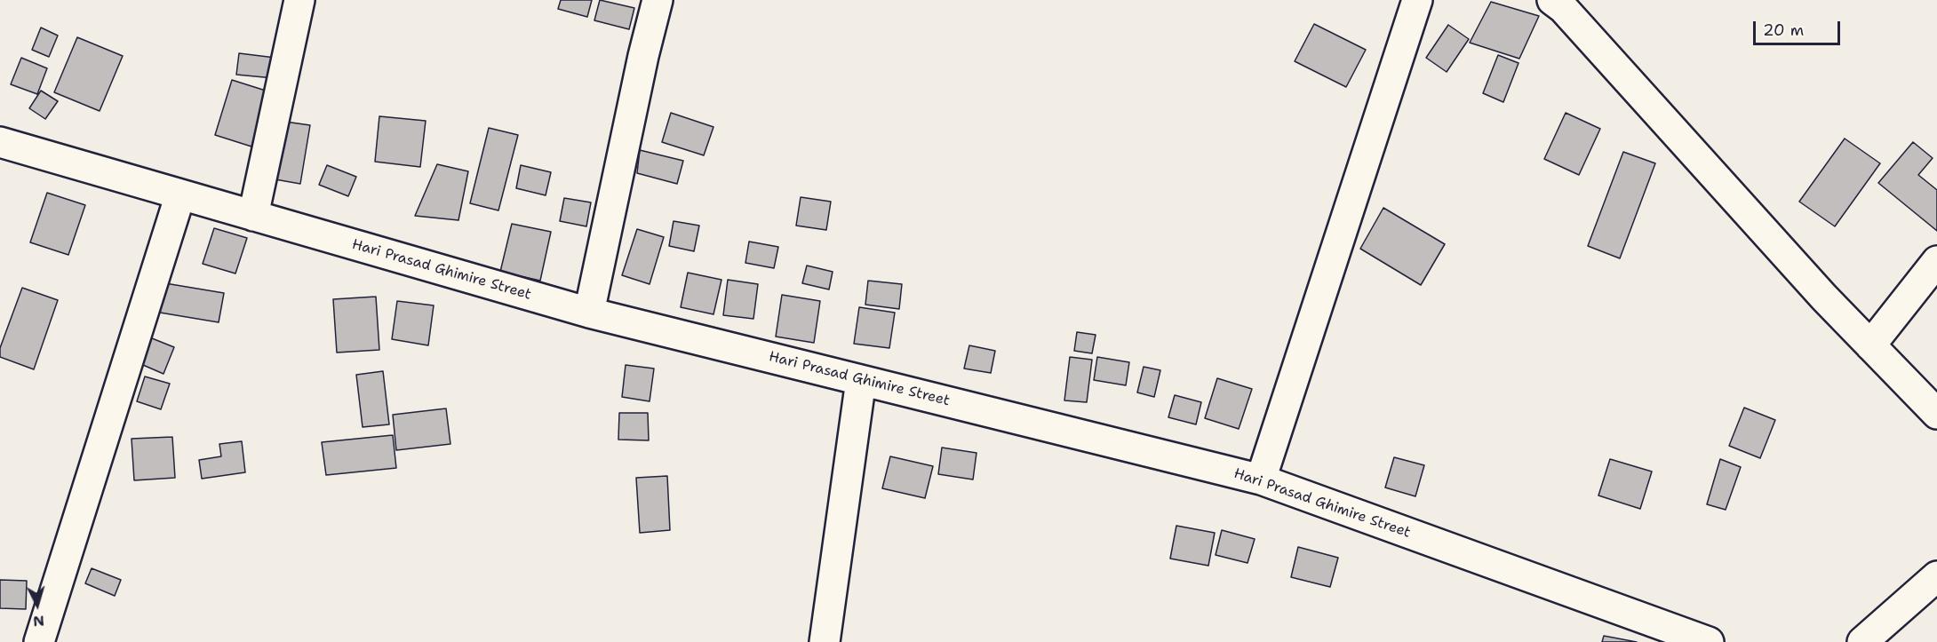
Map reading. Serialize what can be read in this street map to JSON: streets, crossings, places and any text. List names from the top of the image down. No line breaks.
{"streets":{"street":["Hari Prasad Ghimire Street"]},"scale_bar":"20 m","north":"bottom"}
